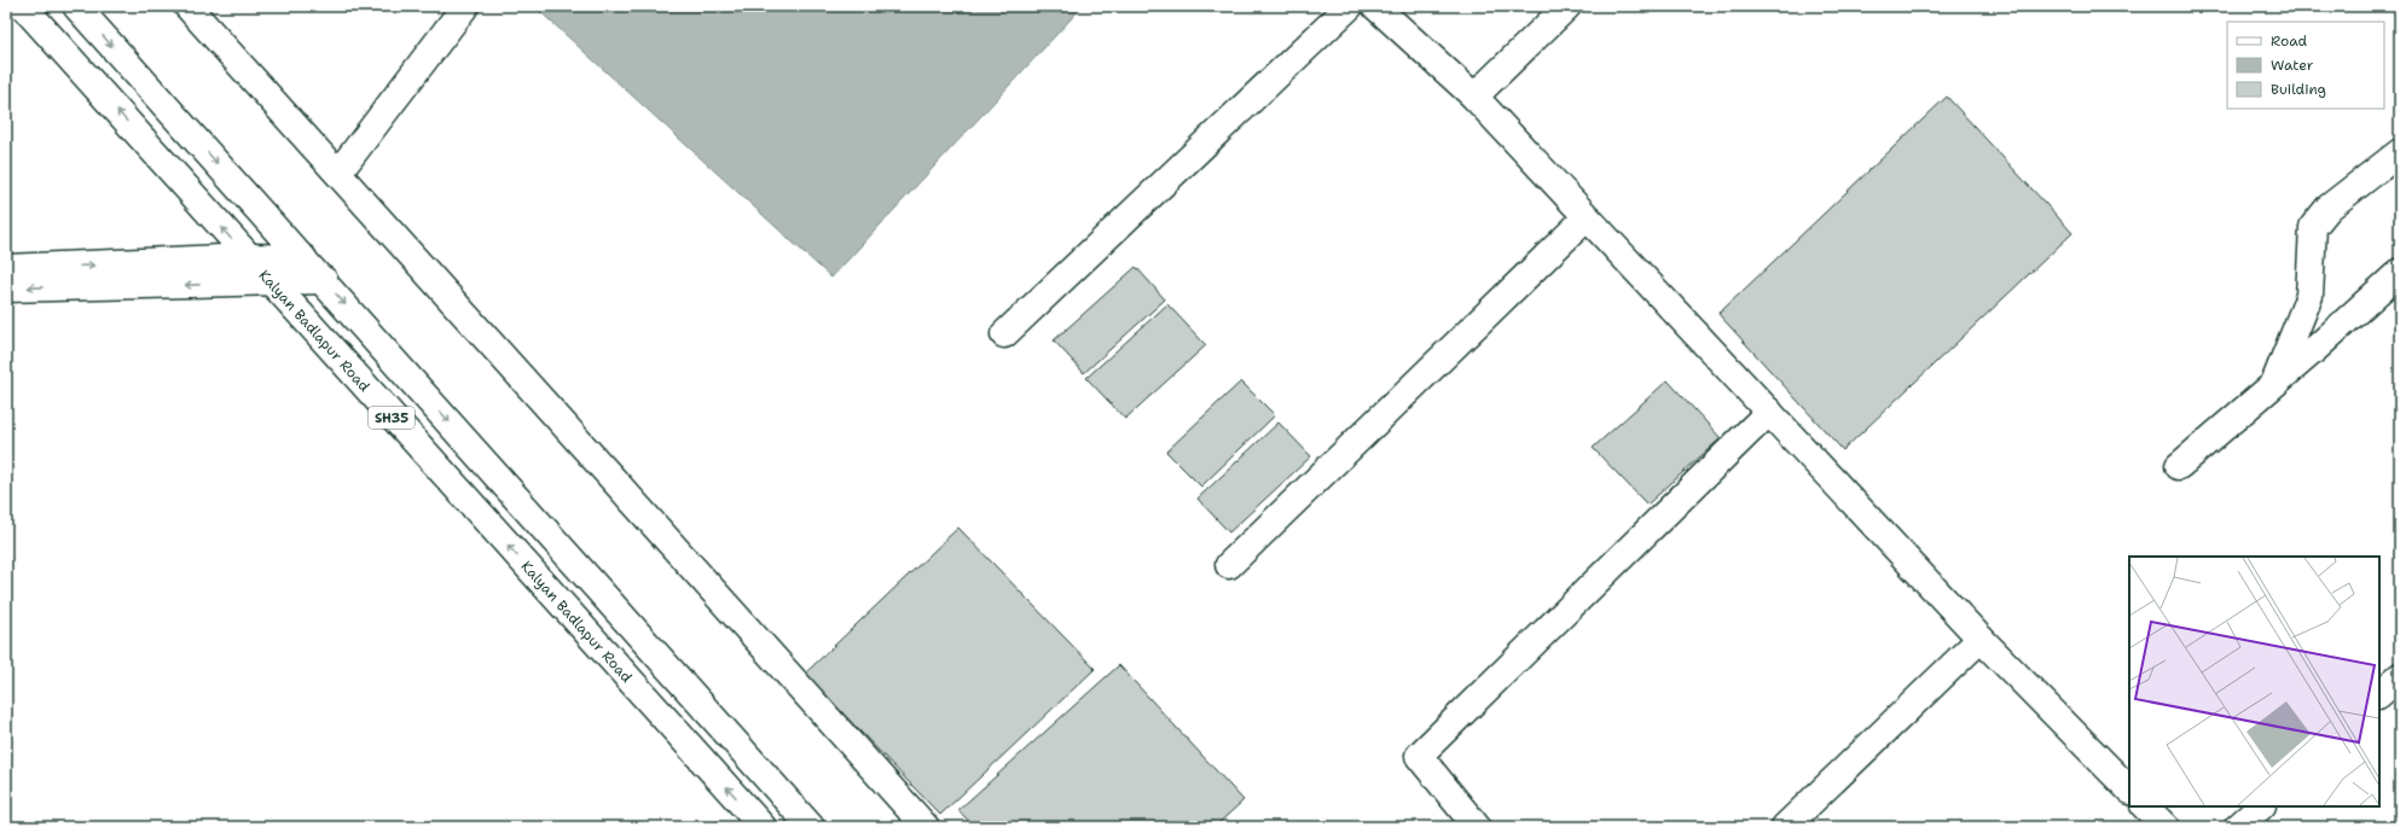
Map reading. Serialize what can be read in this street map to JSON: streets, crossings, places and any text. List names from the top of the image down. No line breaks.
{"streets":{"street":["Kalyan Badlapur Road","SH35"]},"legend":["Road","Water","Building"]}
